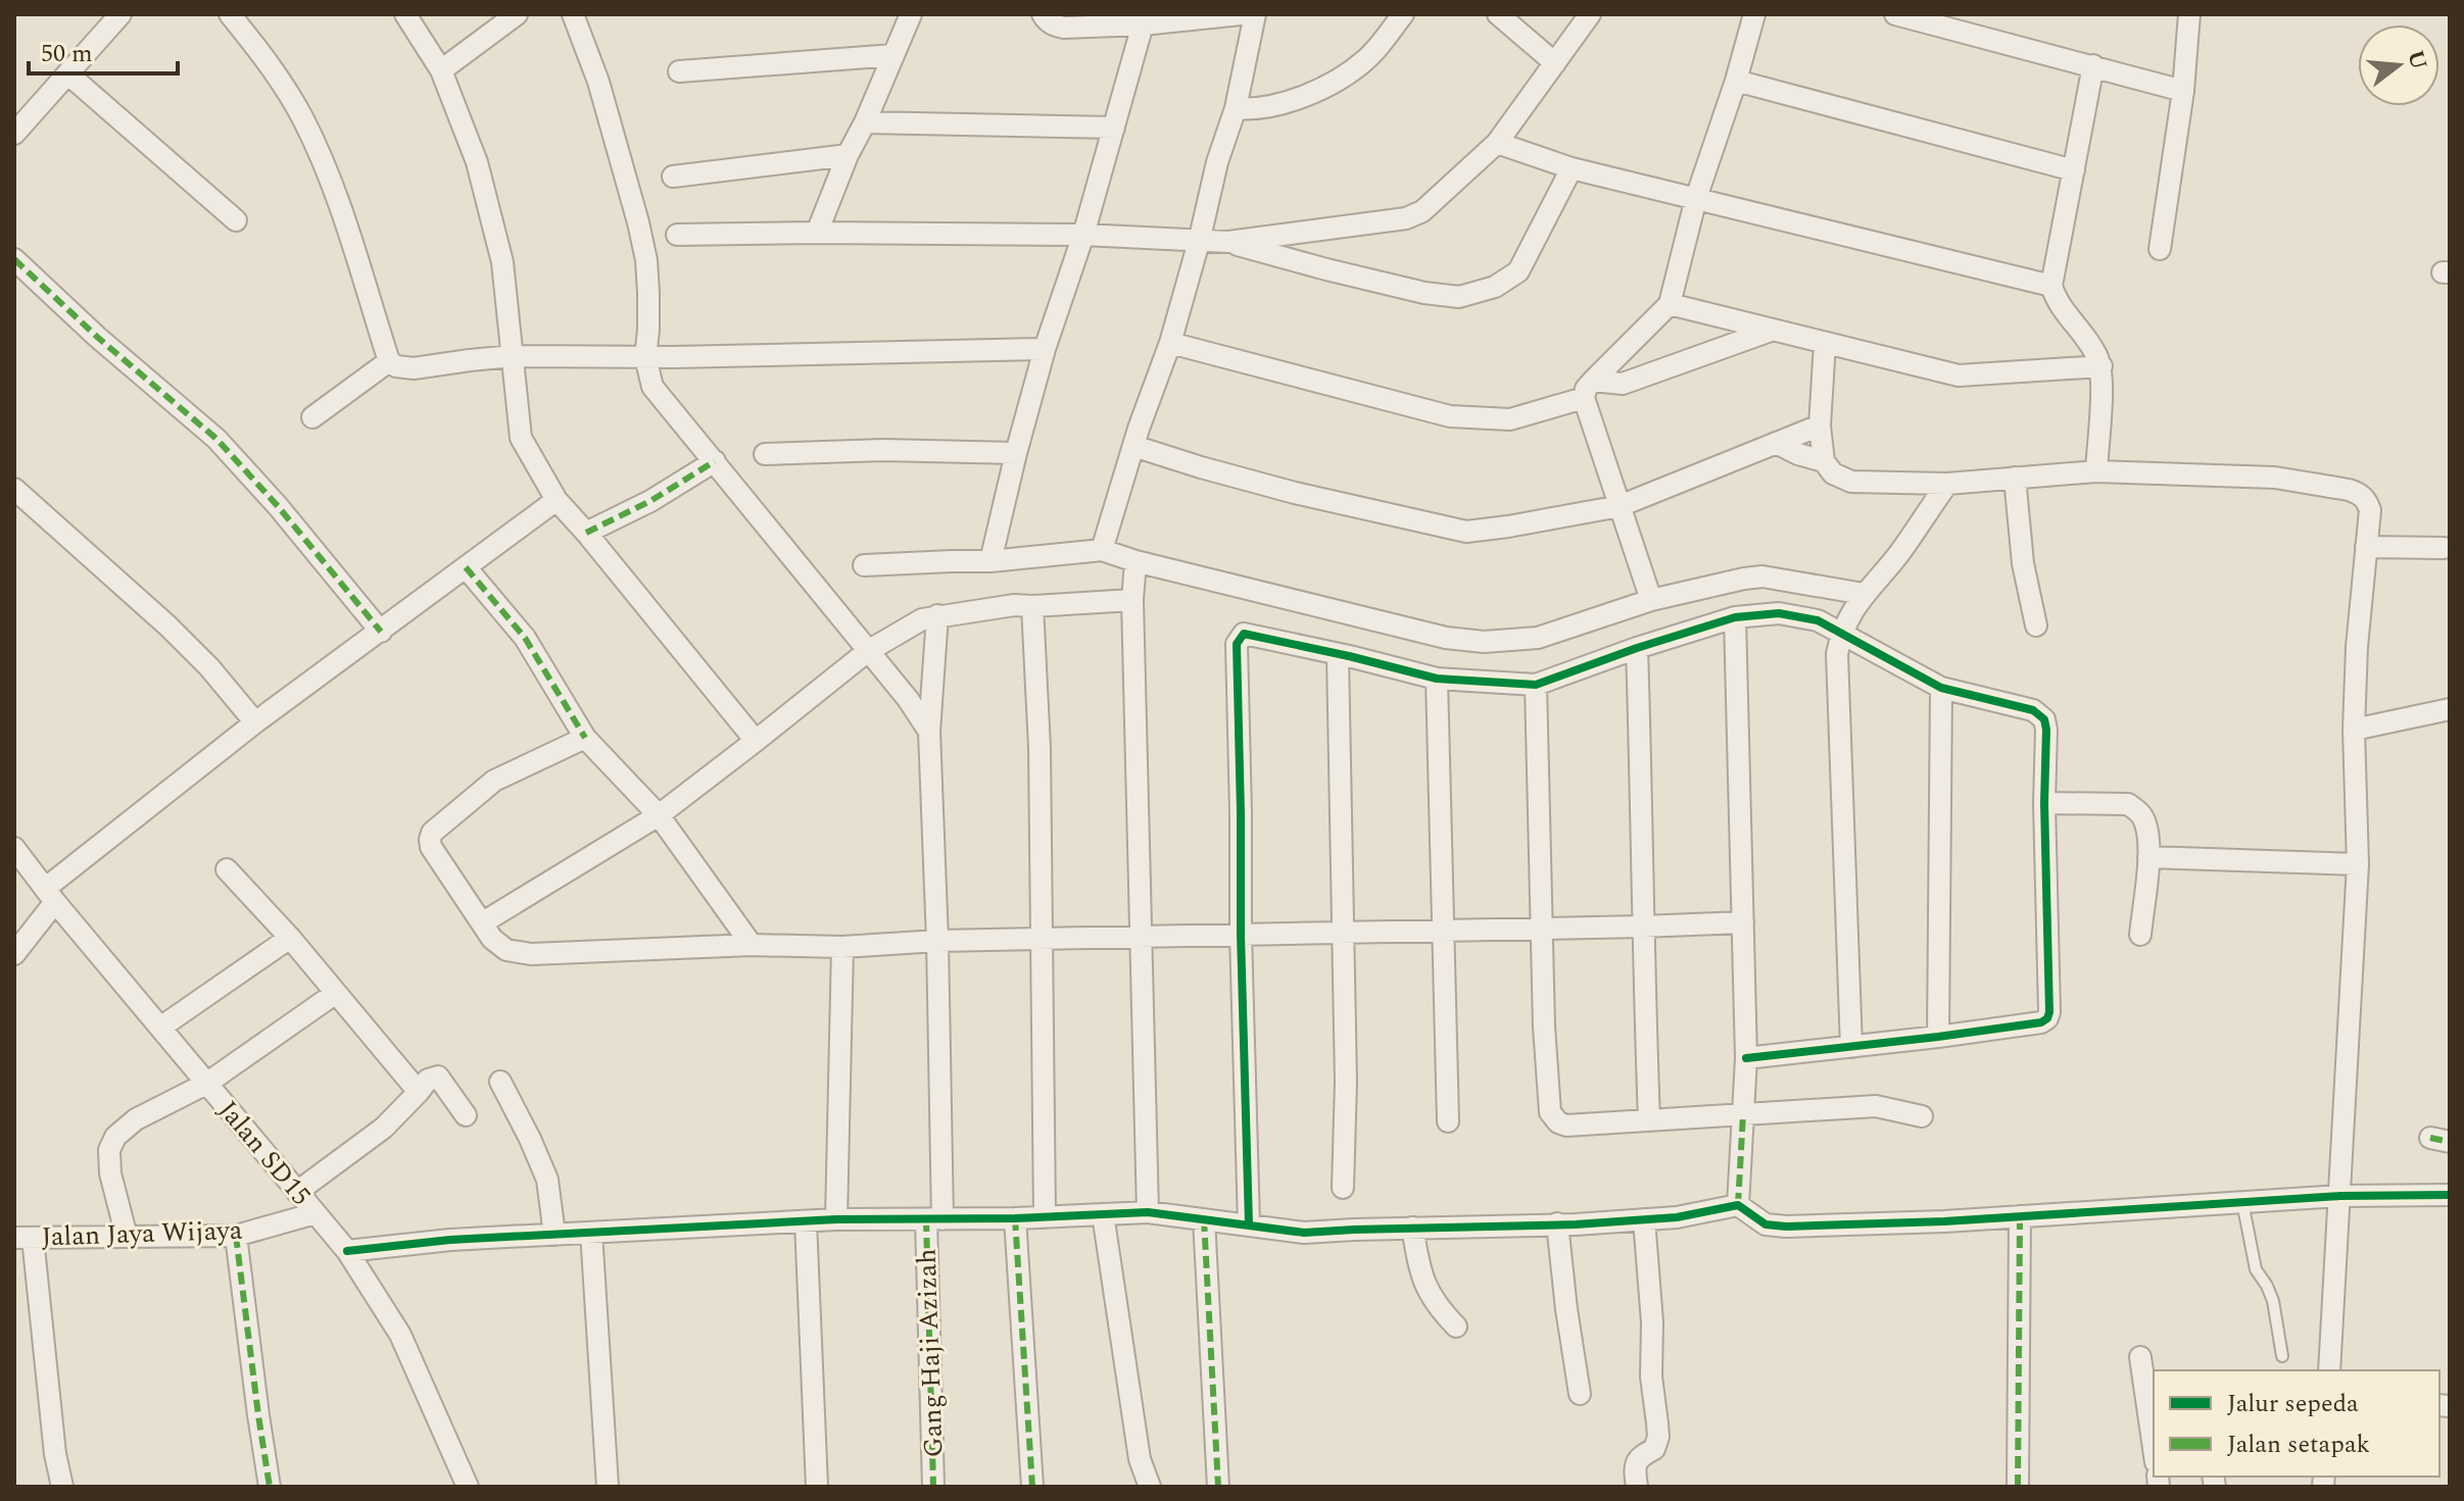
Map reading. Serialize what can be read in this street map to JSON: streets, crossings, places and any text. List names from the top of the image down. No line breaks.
{"streets":{"street":["Jalan SD15","Jalan Jaya Wijaya","Gang Haji Azizah"]},"crossings":[["Jalan SD15","Jalan Jaya Wijaya"]],"legend":["Jalur sepeda","Jalan setapak"],"scale_bar":"50 m","north":"right"}
